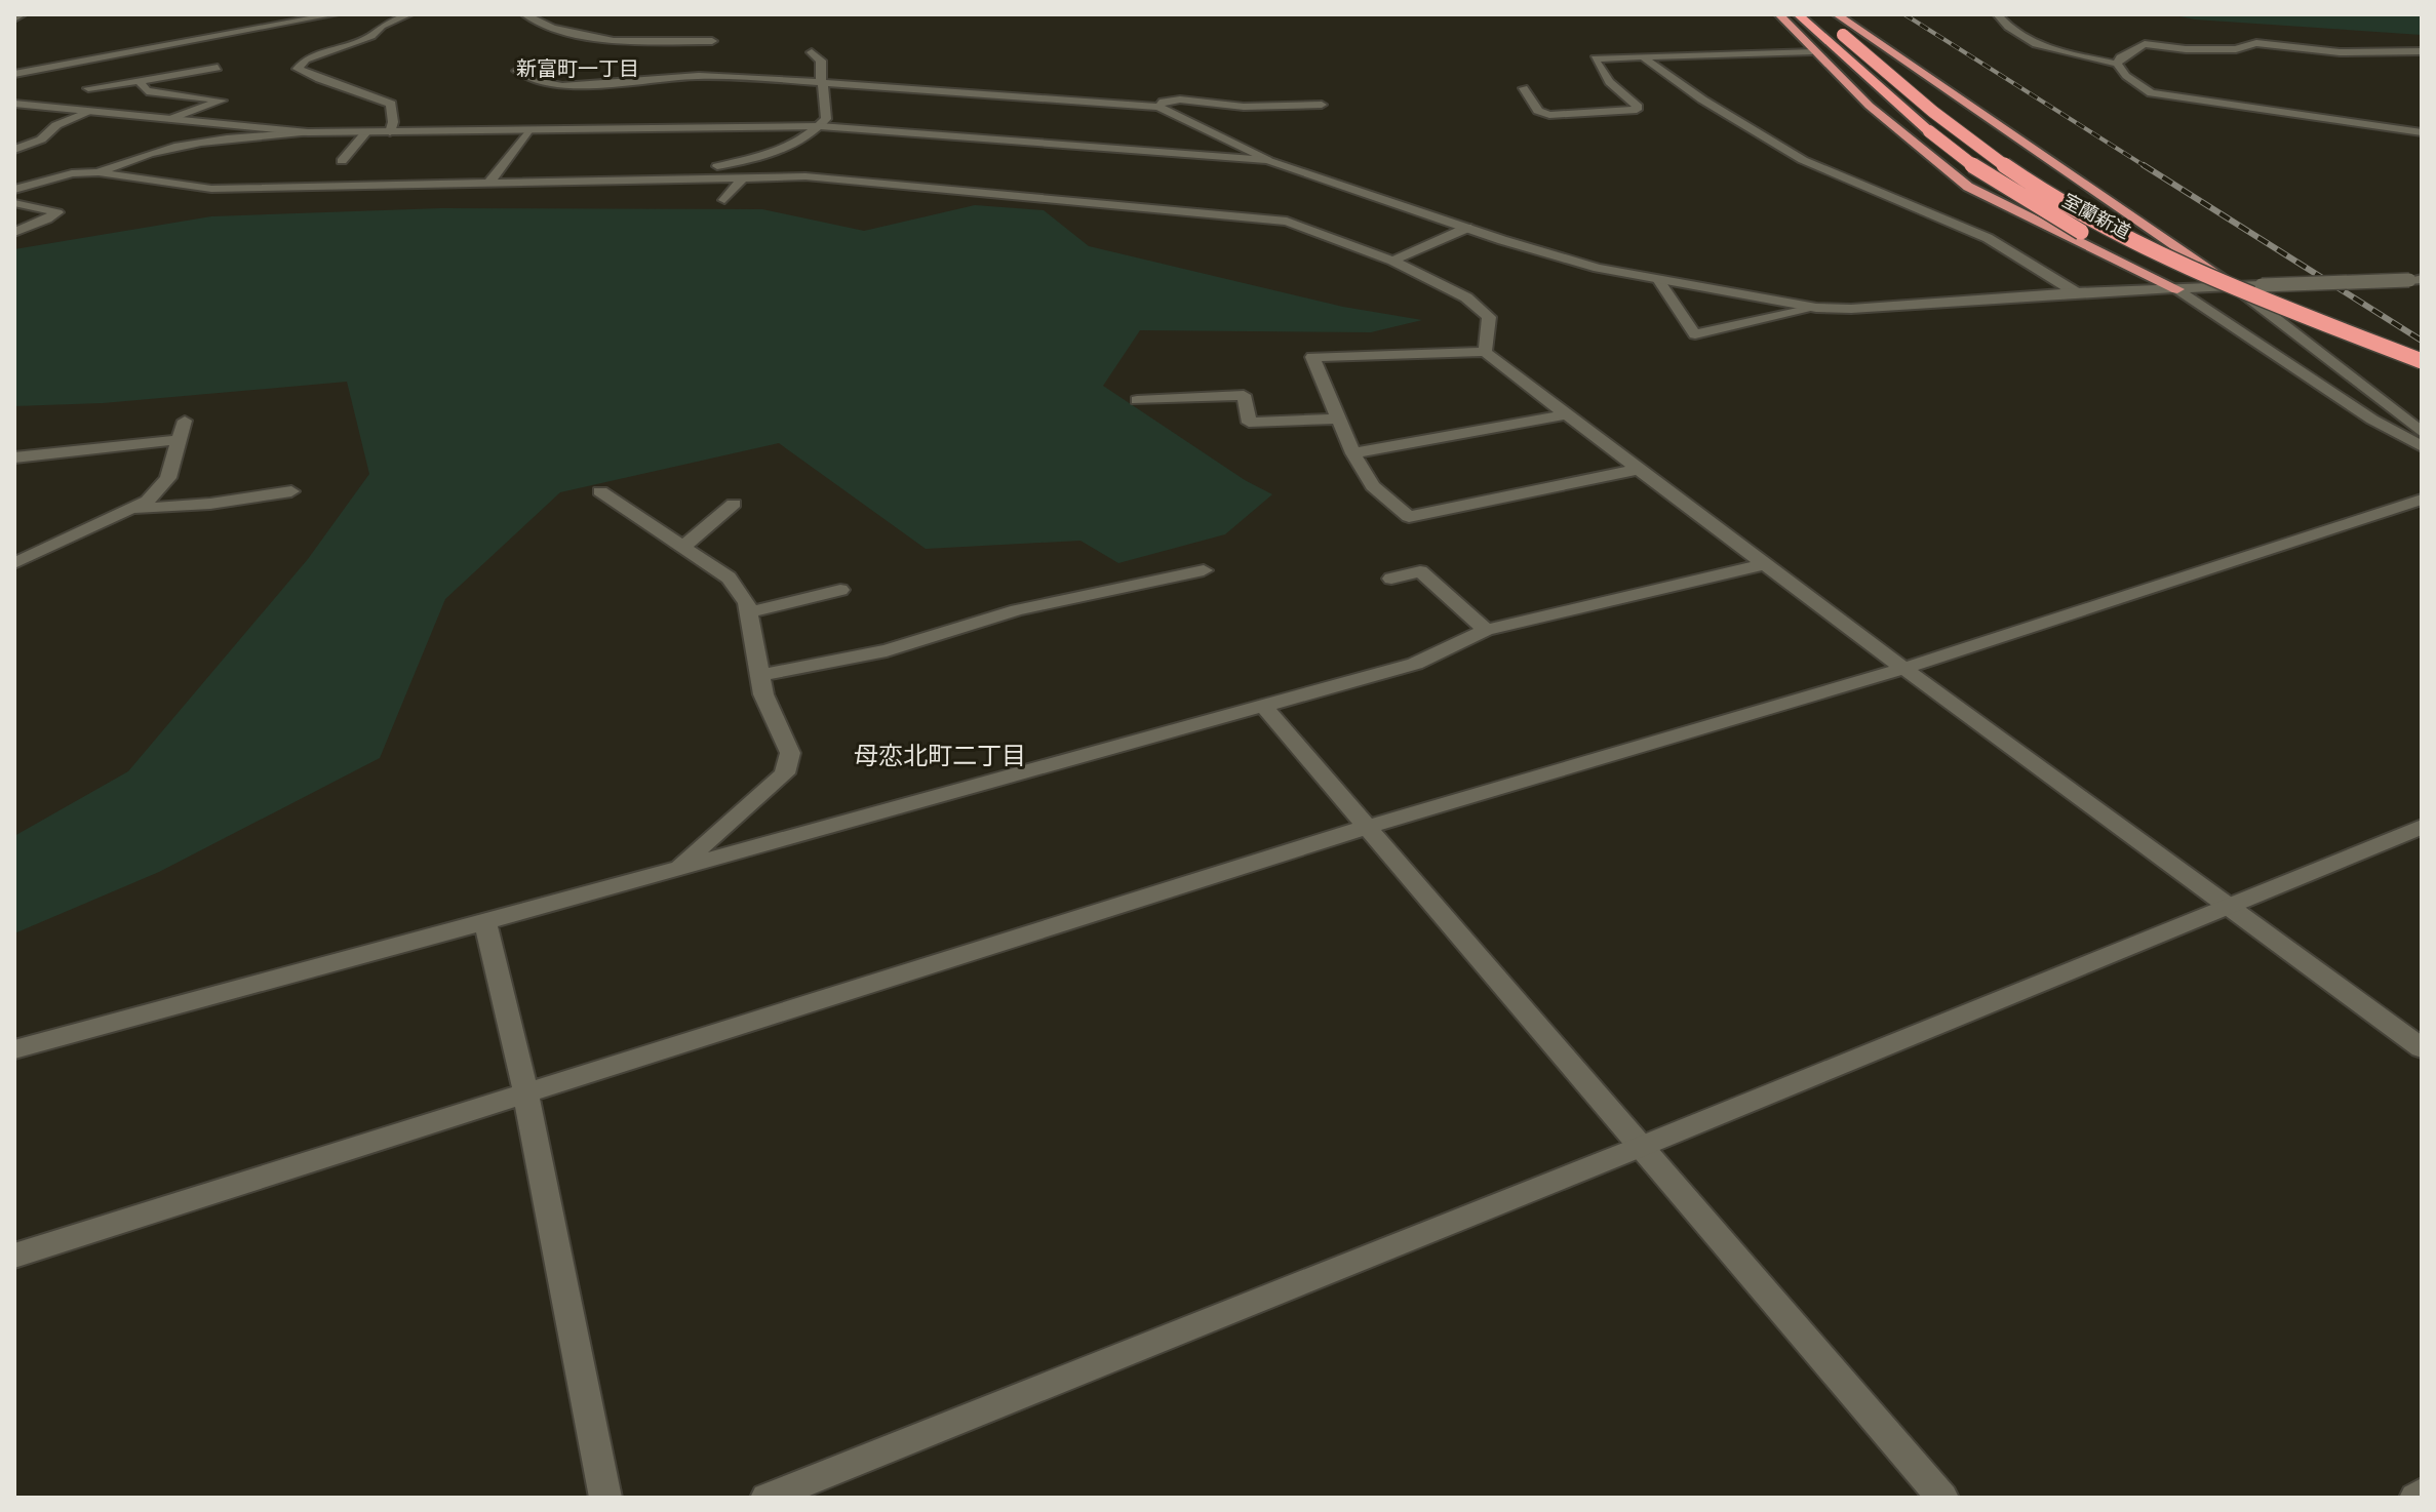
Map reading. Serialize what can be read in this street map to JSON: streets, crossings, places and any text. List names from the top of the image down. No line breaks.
{"streets":{"highway":["室蘭新道"]},"districts":["新富町一丁目","母恋北町二丁目"]}
